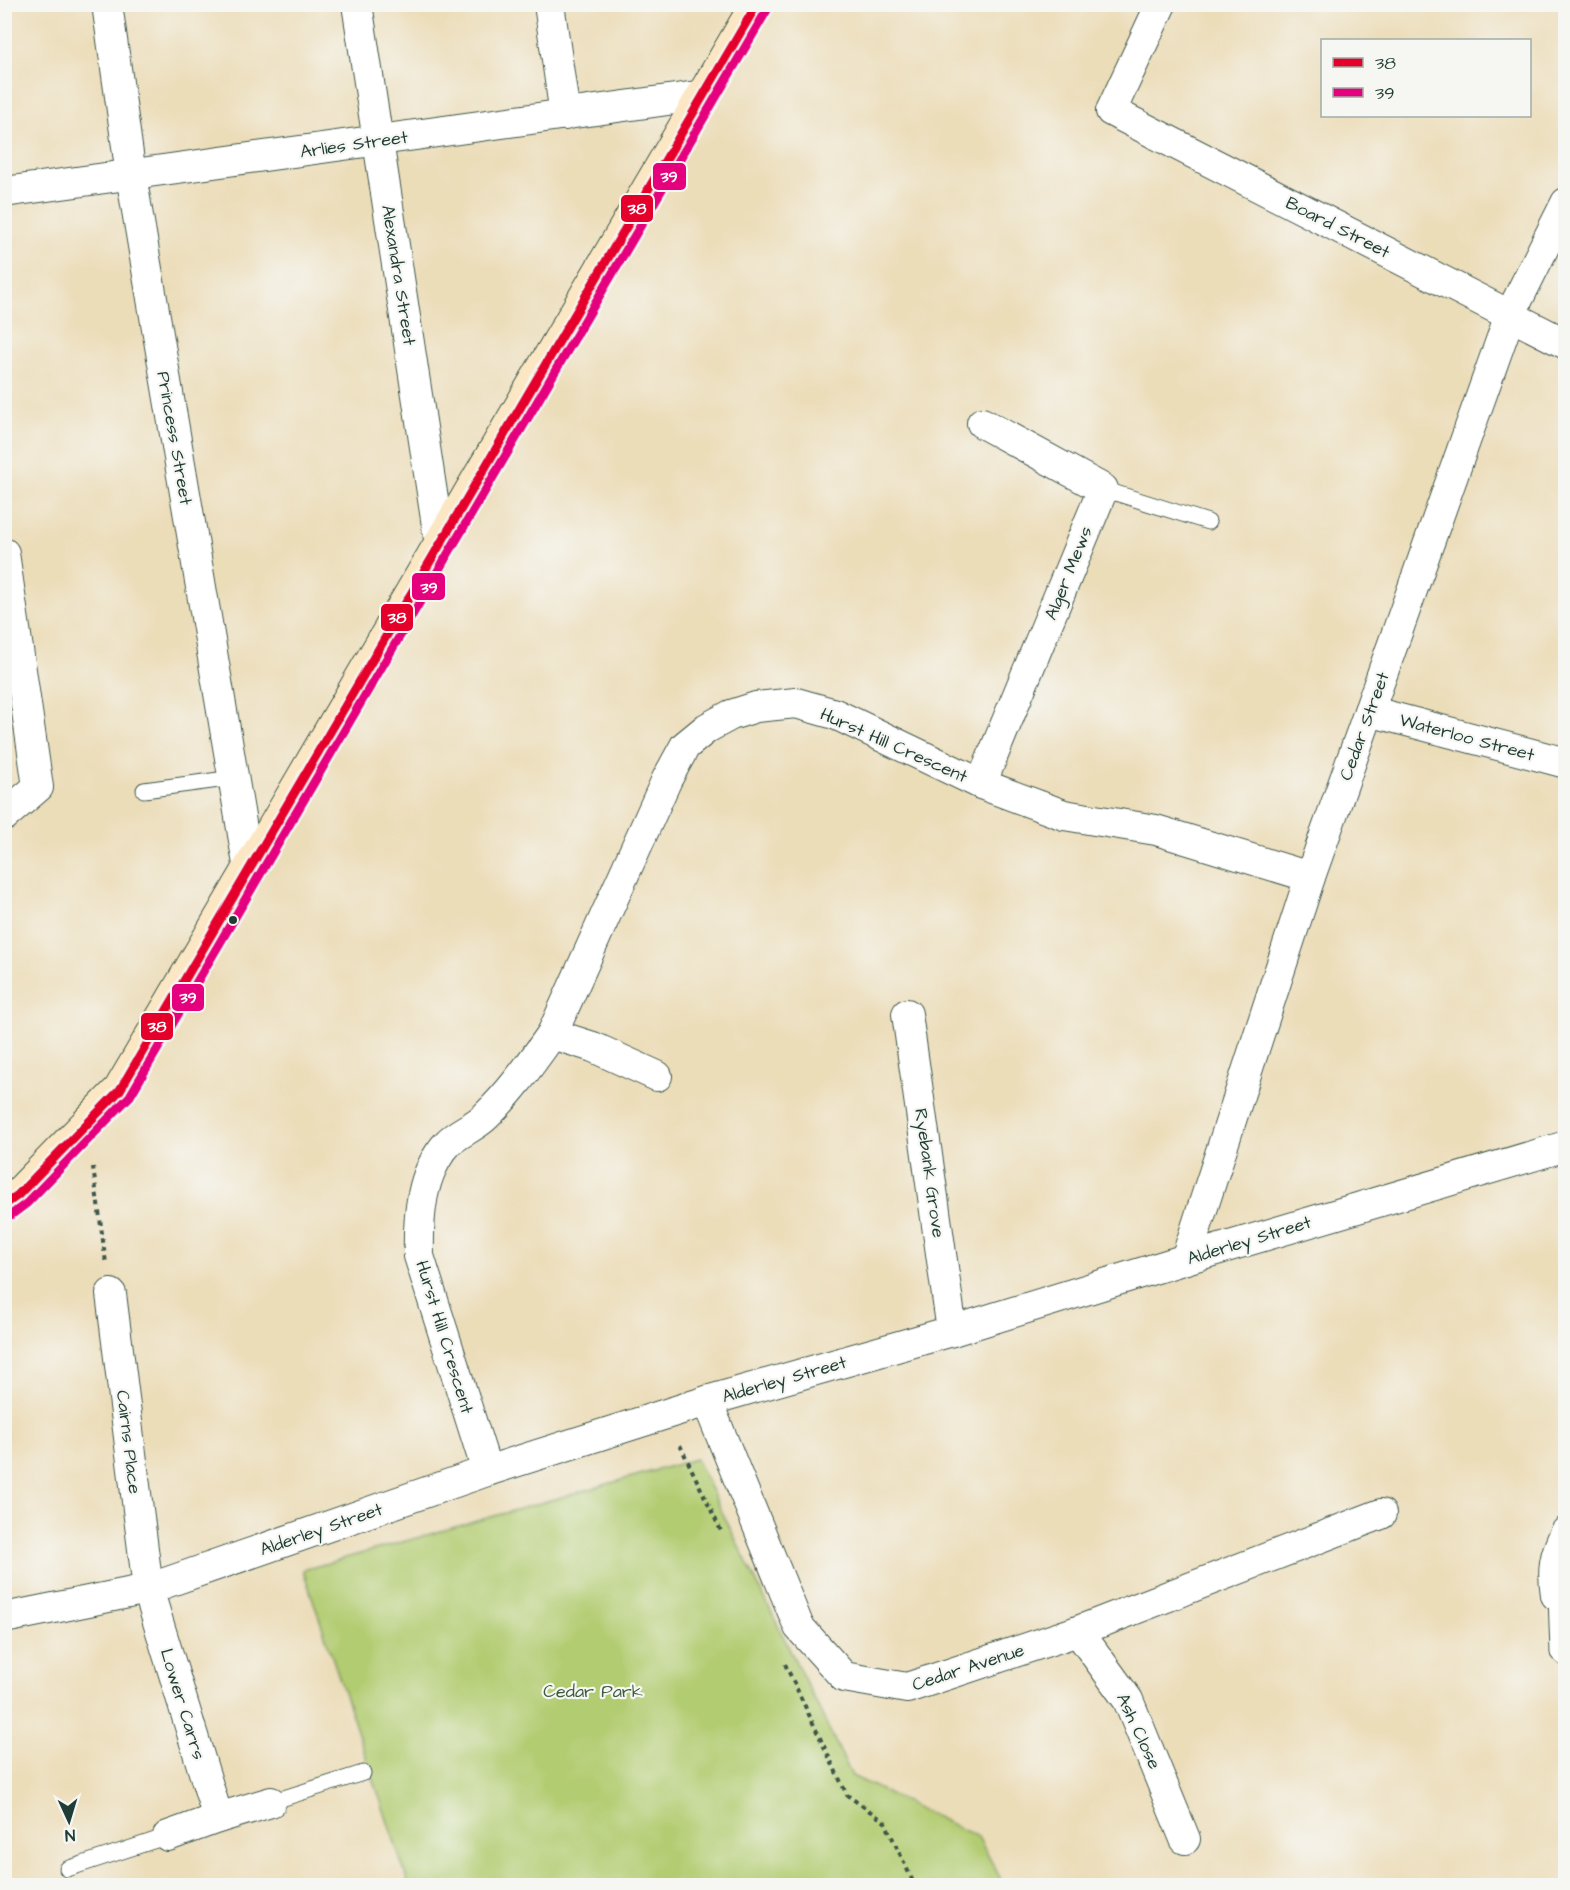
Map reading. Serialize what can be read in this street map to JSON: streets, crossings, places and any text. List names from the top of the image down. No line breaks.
{"streets":{"street":["Arlies Street","Board Street","Alexandra Street","Princess Street","Alger Mews","Cedar Street","Waterloo Street","Hurst Hill Crescent","Ryebank Grove","Alderley Street","Cairns Place","Cedar Avenue","Lower Carrs","Ash Close"]},"crossings":[["Arlies Street","Alexandra Street"],["Arlies Street","Princess Street"],["Board Street","Cedar Street"],["Alger Mews","Hurst Hill Crescent"],["Cedar Street","Waterloo Street"],["Cedar Street","Hurst Hill Crescent"],["Cedar Street","Alderley Street"],["Hurst Hill Crescent","Alderley Street"],["Ryebank Grove","Alderley Street"],["Alderley Street","Cairns Place"],["Alderley Street","Cedar Avenue"],["Alderley Street","Lower Carrs"],["Cairns Place","Lower Carrs"],["Cedar Avenue","Ash Close"]],"parks":["Cedar Park"],"lines":["transit line 38","transit line 39"],"legend":["38","39"],"north":"bottom"}
